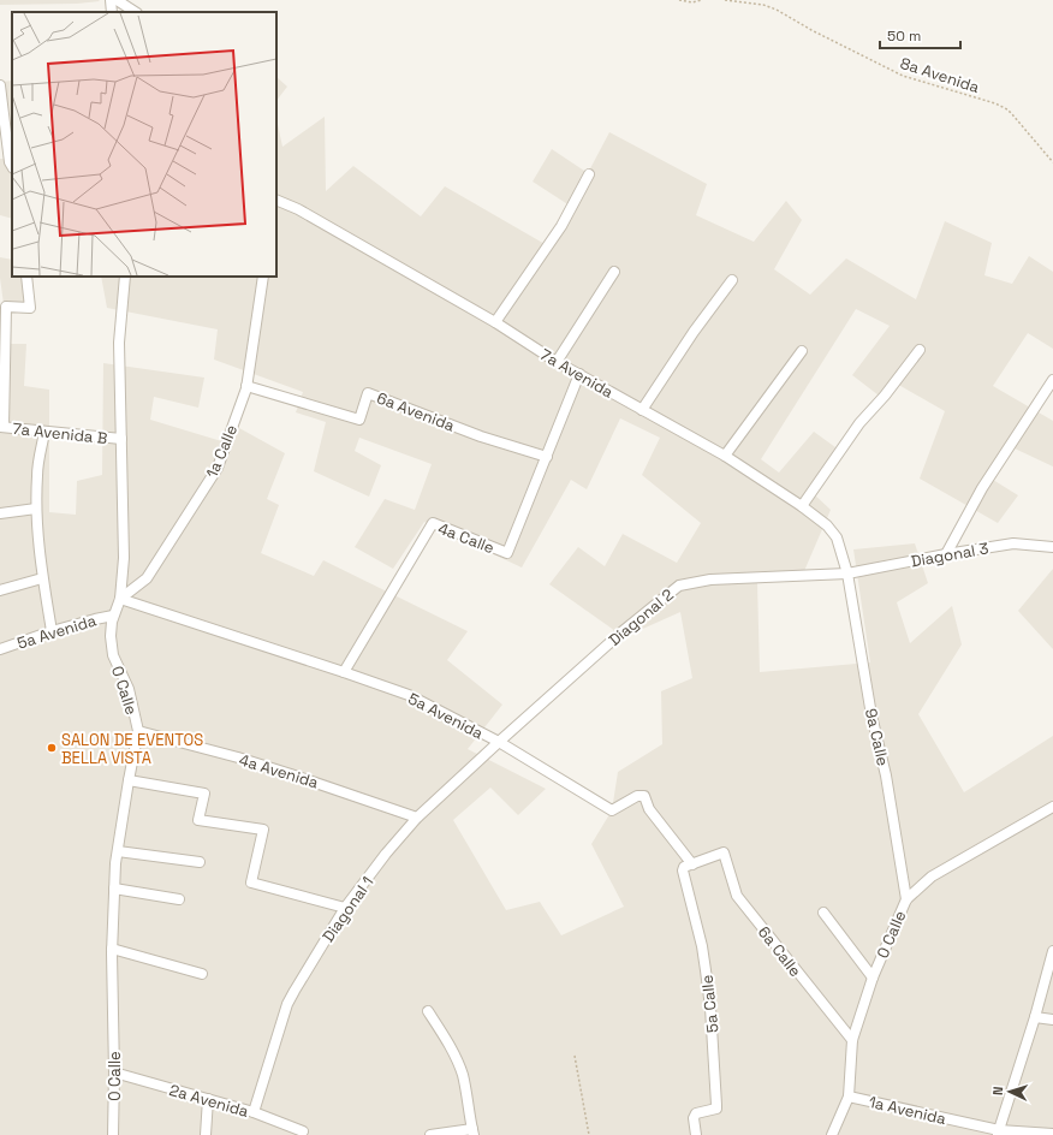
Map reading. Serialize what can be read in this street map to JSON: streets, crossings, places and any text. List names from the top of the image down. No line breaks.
{"streets":{"street":["7a Avenida","6a Avenida","7a Avenida B","1a Calle","4a Calle","Diagonal 3","Diagonal 2","5a Avenida","0 Calle","9a Calle","4a Avenida","Diagonal 1","6a Calle","5a Calle","2a Avenida","1a Avenida"],"path":["8a Avenida"]},"crossings":[["7a Avenida","4a Calle"],["7a Avenida","Diagonal 3"],["7a Avenida","Diagonal 2"],["7a Avenida","9a Calle"],["6a Avenida","1a Calle"],["6a Avenida","4a Calle"],["7a Avenida B","0 Calle"],["1a Calle","5a Avenida"],["1a Calle","0 Calle"],["4a Calle","5a Avenida"],["Diagonal 3","Diagonal 2"],["Diagonal 3","9a Calle"],["Diagonal 2","5a Avenida"],["Diagonal 2","9a Calle"],["Diagonal 2","Diagonal 1"],["5a Avenida","0 Calle"],["5a Avenida","Diagonal 1"],["5a Avenida","6a Calle"],["5a Avenida","5a Calle"],["0 Calle","9a Calle"],["0 Calle","4a Avenida"],["0 Calle","6a Calle"],["0 Calle","2a Avenida"],["0 Calle","1a Avenida"],["4a Avenida","Diagonal 1"],["Diagonal 1","2a Avenida"],["6a Calle","5a Calle"]],"places":["SALON DE EVENTOS BELLA VISTA"],"scale_bar":"50 m","north":"left"}
